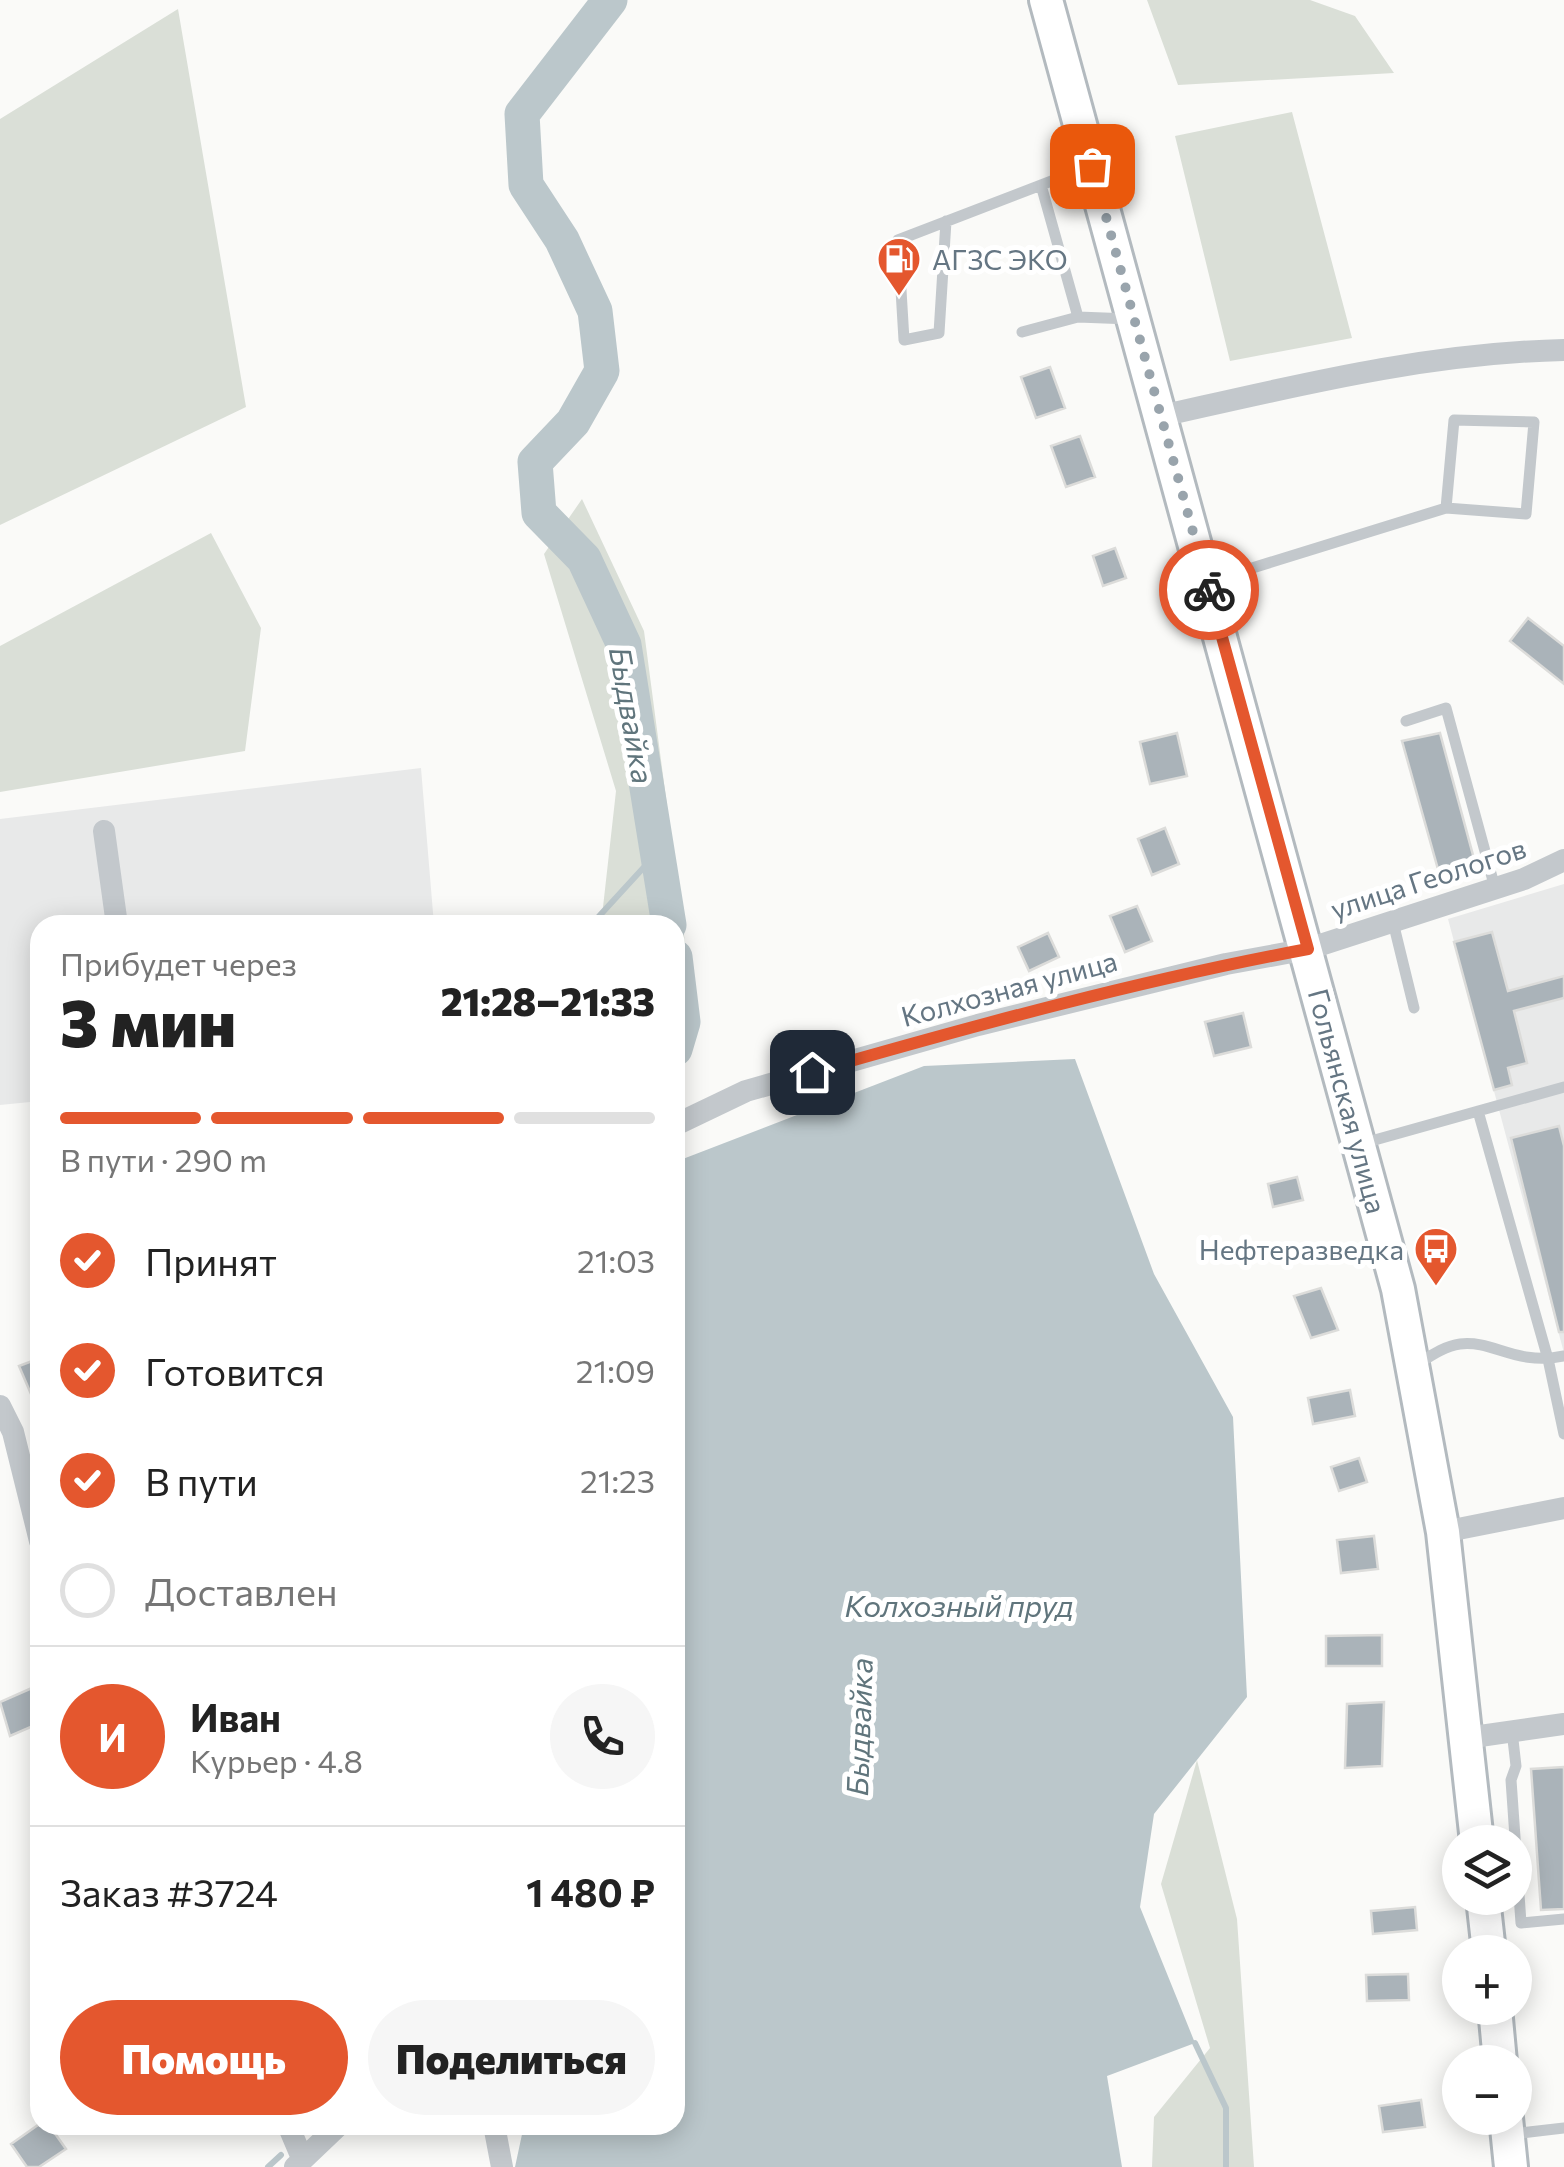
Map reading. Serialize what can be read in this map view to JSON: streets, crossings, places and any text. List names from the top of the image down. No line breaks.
{"streets":{"main road":["Гольянская улица"],"street":["улица Геологов","Колхозная улица"]},"crossings":[["улица Геологов","Колхозная улица"],["улица Геологов","Гольянская улица"],["Колхозная улица","Гольянская улица"]],"water":["Быдвайка","Колхозный пруд"],"places":{"fuel station":["АГЗС ЭКО"],"bus stop":["Нефтеразведка"]},"page":{"heading":["3 мин","Прибудет через","21:28–21:33"],"panel":["Иван","Курьер · 4.8","Заказ #3724","1 480 ₽"],"bar":"В пути · 290 m","list":[["Принят","21:03"],["Готовится","21:09"],["В пути","21:23"],"Доставлен"],"round":"И","map_buttons":["+","−"],"buttons":["Помощь","Поделиться"]}}
